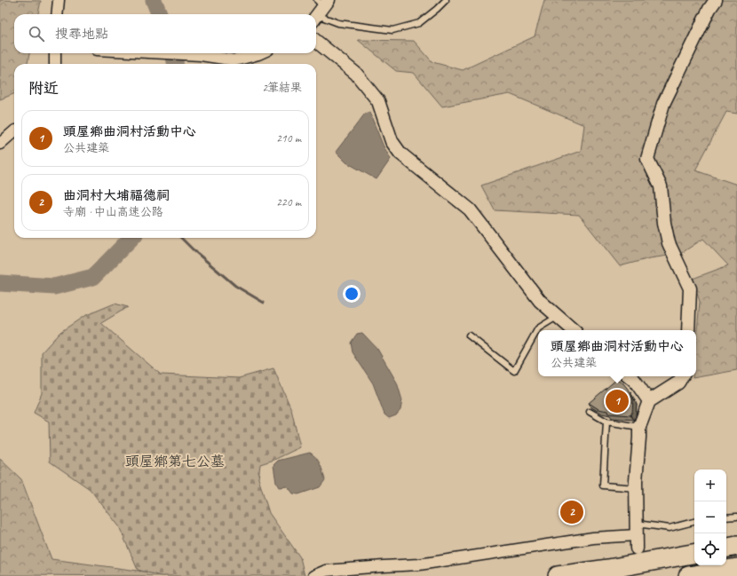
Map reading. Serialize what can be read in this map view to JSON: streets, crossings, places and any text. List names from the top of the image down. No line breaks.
{"parks":["頭屋鄉第七公墓"],"page":{"search":"搜尋地點","heading":["附近","2筆結果"],"list":[{"mark":"1","name":"頭屋鄉曲洞村活動中心","note":"公共建築","value":"210 m"},{"mark":"2","name":"曲洞村大埔福德祠","note":"寺廟 · 中山高速公路","value":"220 m"}],"popup":["頭屋鄉曲洞村活動中心","公共建築"],"pins":["1","2"],"map_buttons":["+","−"]}}
